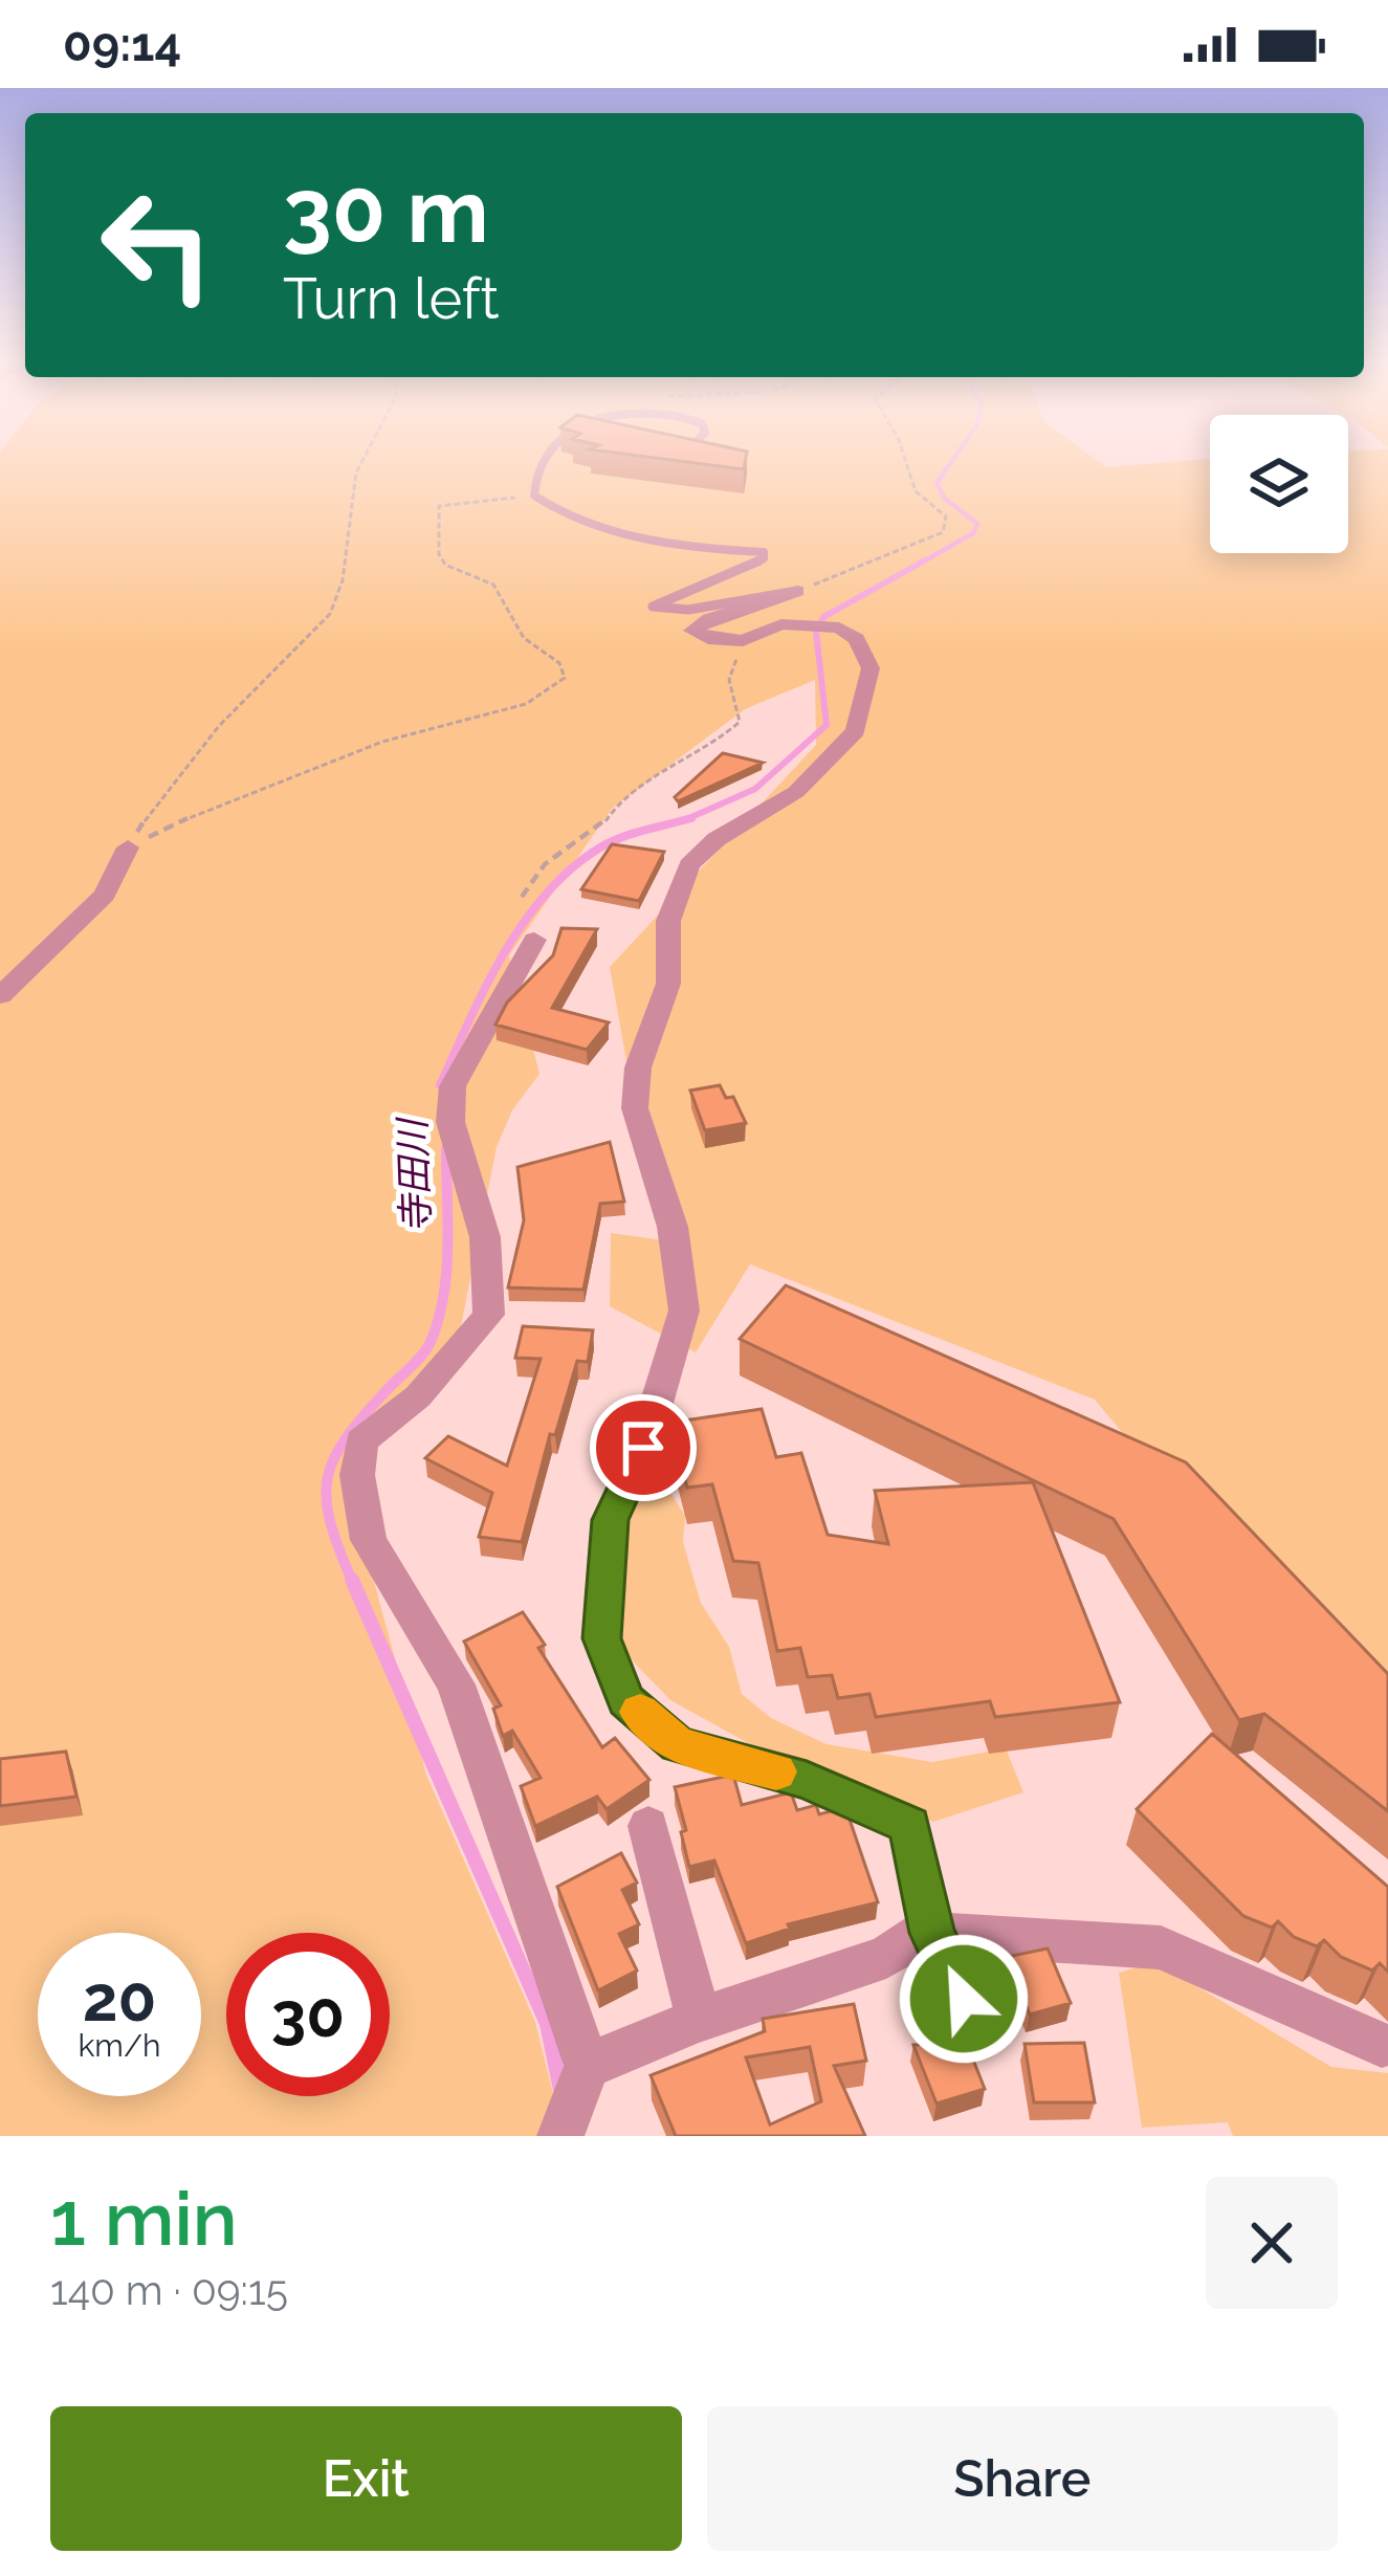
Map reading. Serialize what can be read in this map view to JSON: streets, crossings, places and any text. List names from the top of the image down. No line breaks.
{"water":["寺田川"],"page":{"status":"09:14","turn":["30 m","Turn left"],"speed":"20 km/h","limit":"30","heading":["1 min","140 m · 09:15"],"buttons":["Exit","Share"]}}
